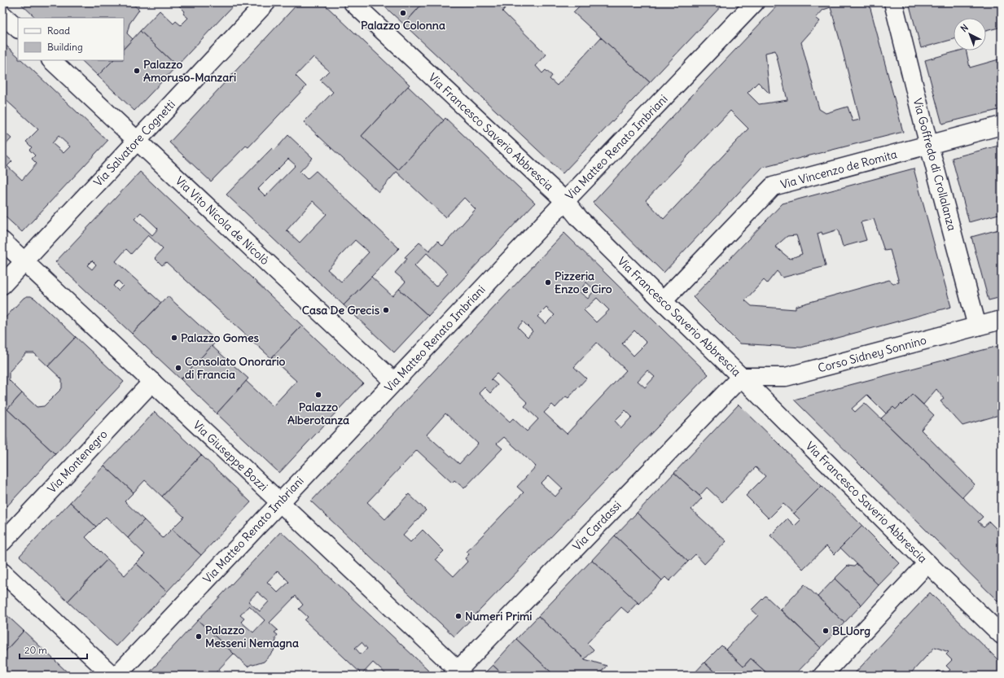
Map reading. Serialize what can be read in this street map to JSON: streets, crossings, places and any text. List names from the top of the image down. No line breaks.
{"streets":{"street":["Via Francesco Saverio Abbrescia","Via Salvatore Cognetti","Via Matteo Renato Imbriani","Via Goffredo di Crollalanza","Via Vincenzo de Romita","Via Vito Nicola de Nicolò","Corso Sidney Sonnino","Via Giuseppe Bozzi","Via Montenegro","Via Cardassi"]},"crossings":[["Via Francesco Saverio Abbrescia","Via Matteo Renato Imbriani"],["Via Francesco Saverio Abbrescia","Via Vincenzo de Romita"],["Via Francesco Saverio Abbrescia","Corso Sidney Sonnino"],["Via Francesco Saverio Abbrescia","Via Cardassi"],["Via Salvatore Cognetti","Via Vito Nicola de Nicolò"],["Via Salvatore Cognetti","Via Giuseppe Bozzi"],["Via Matteo Renato Imbriani","Via Vito Nicola de Nicolò"],["Via Matteo Renato Imbriani","Via Giuseppe Bozzi"],["Via Goffredo di Crollalanza","Via Vincenzo de Romita"],["Via Goffredo di Crollalanza","Corso Sidney Sonnino"],["Corso Sidney Sonnino","Via Cardassi"],["Via Giuseppe Bozzi","Via Montenegro"],["Via Giuseppe Bozzi","Via Cardassi"]],"places":["Palazzo Colonna","Palazzo Amoruso-Manzari","Pizzeria Enzo e Ciro","Casa De Grecis","Palazzo Gomes","Consolato Onorario di Francia","Palazzo Alberotanza","Numeri Primi","BLUorg","Palazzo Messeni Nemagna"],"legend":["Road","Building"],"scale_bar":"20 m","north":"top left"}
